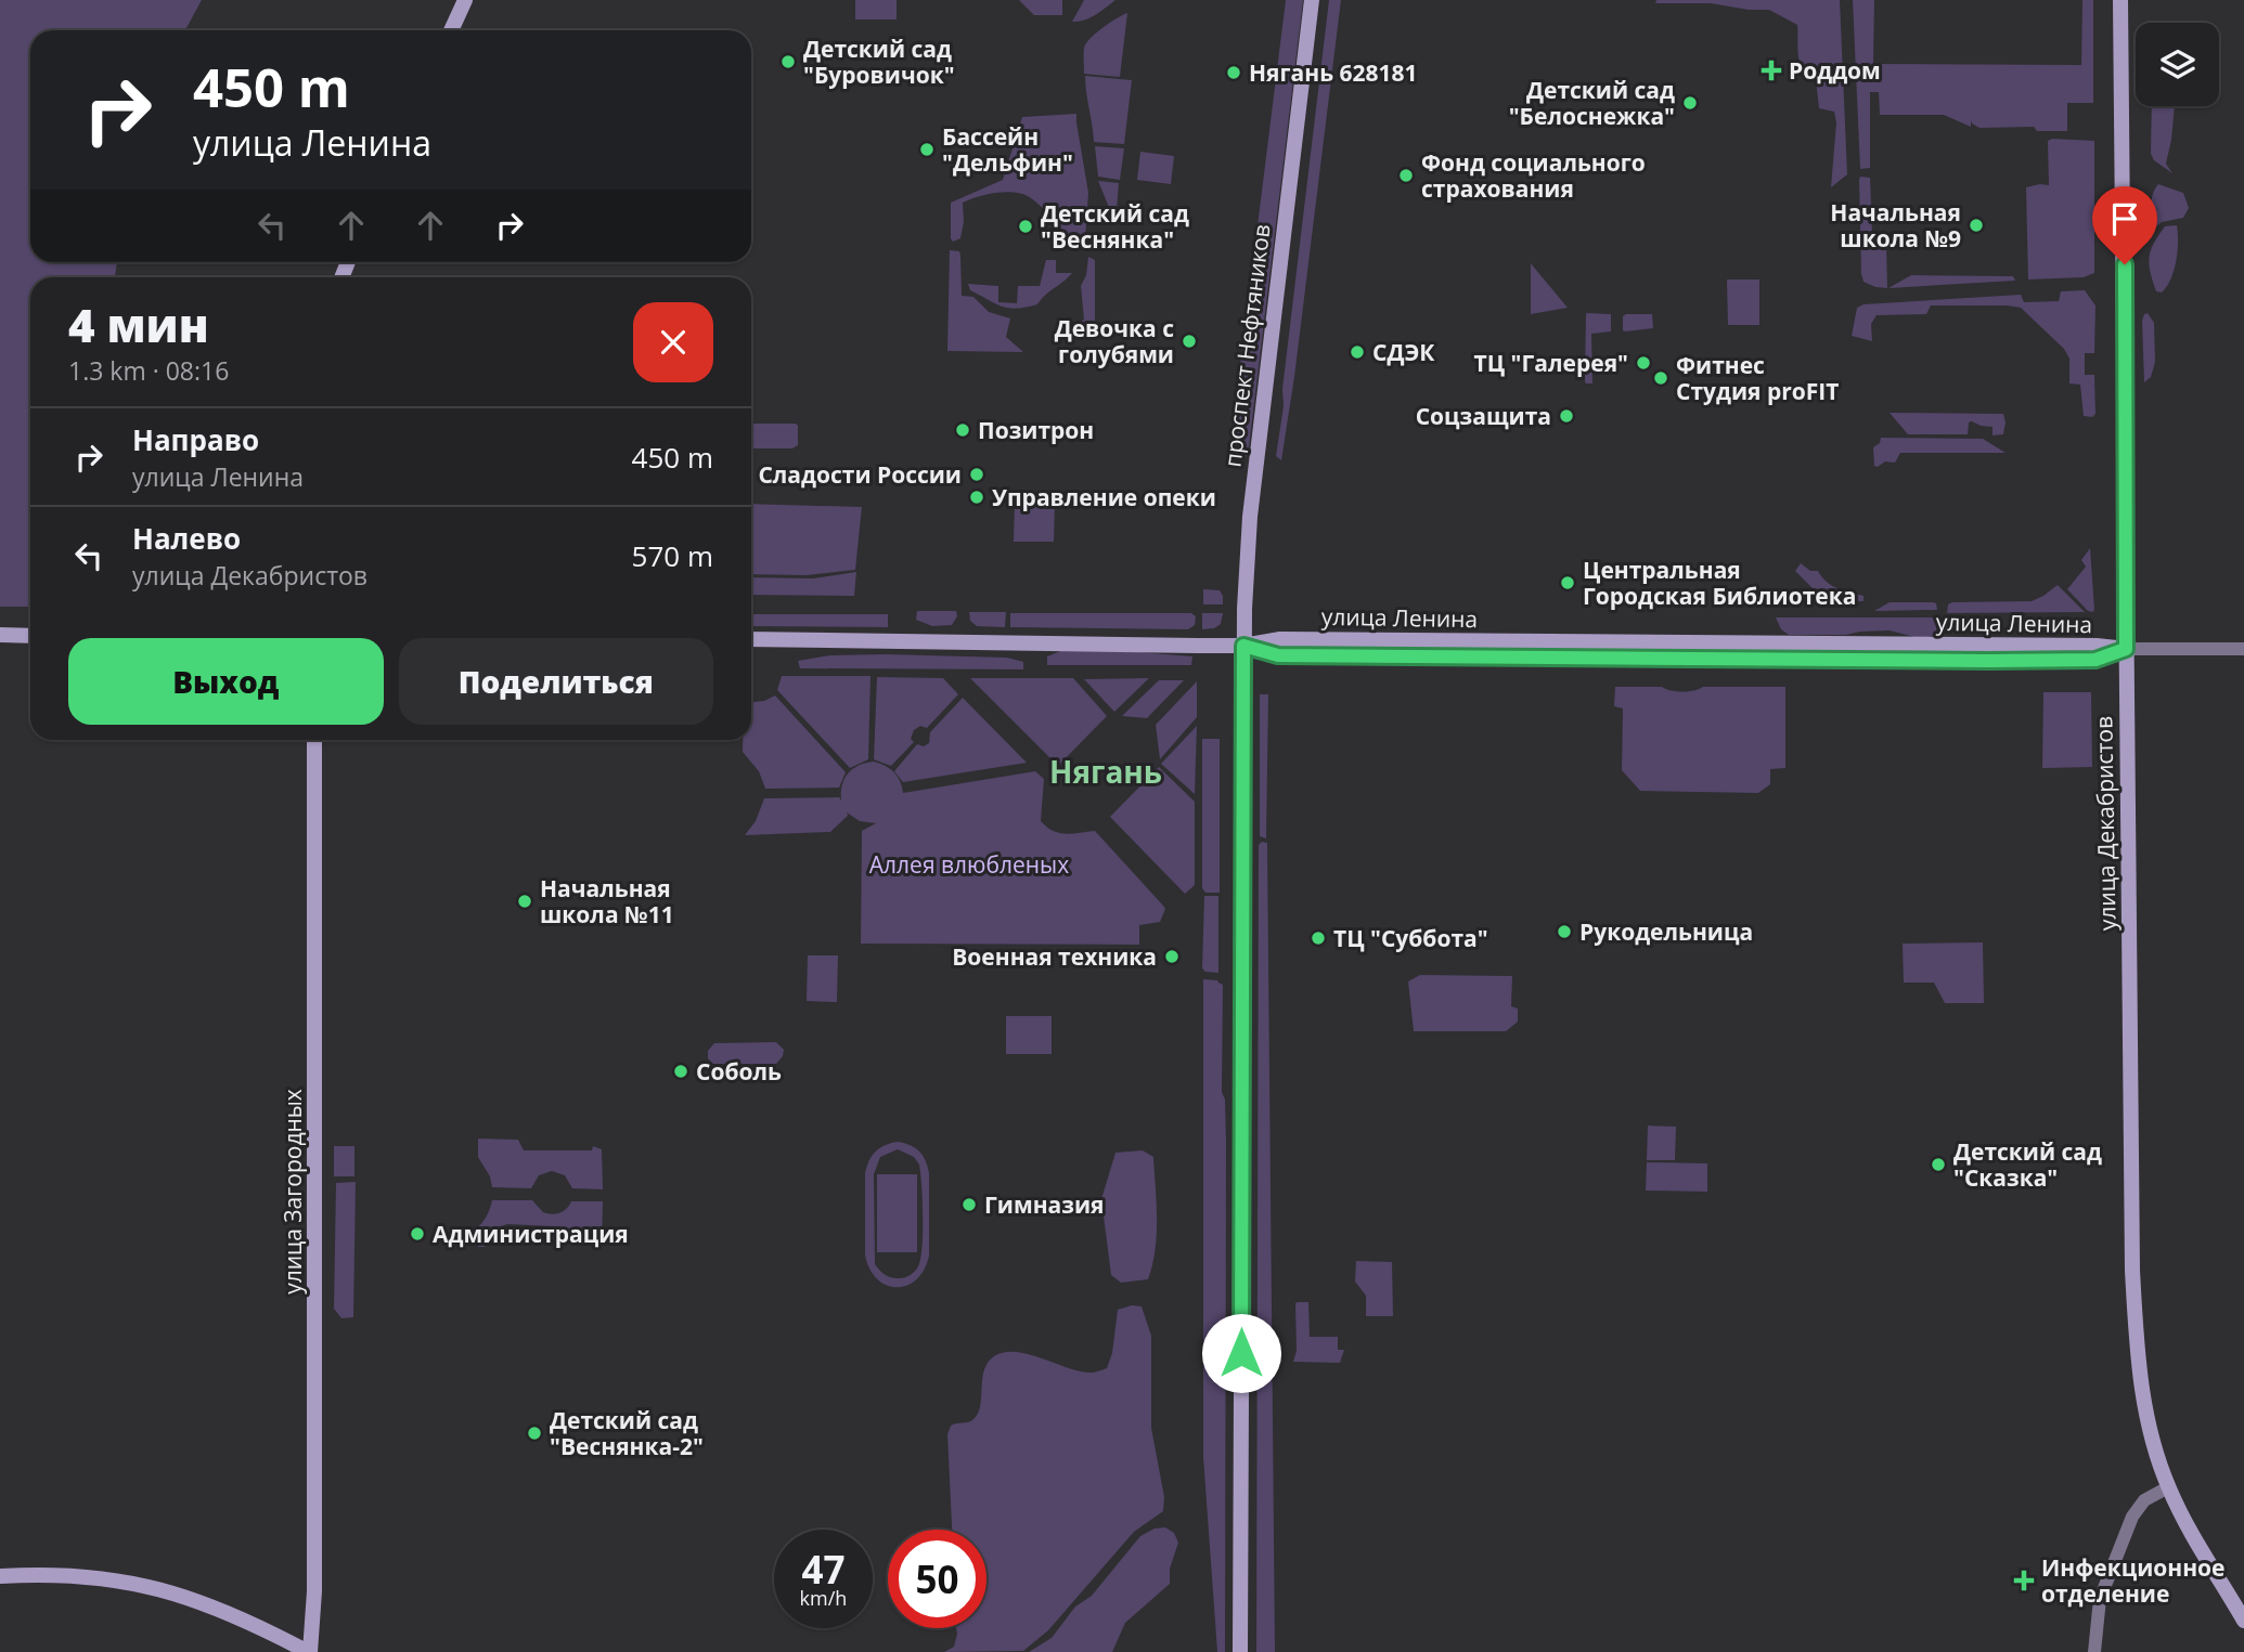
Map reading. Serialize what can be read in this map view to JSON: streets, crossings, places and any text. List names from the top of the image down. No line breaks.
{"streets":{"main road":["проспект Нефтяников","улица Ленина","улица Декабристов","улица Загородных"]},"crossings":[["проспект Нефтяников","улица Ленина"],["улица Ленина","улица Декабристов"]],"districts":["Нягань"],"parks":["Аллея влюбленых"],"places":{"other":["Детский сад \"Буровичок\"","Нягань 628181","Детский сад \"Белоснежка\"","Бассейн \"Дельфин\"","Фонд социального страхования","Начальная школа №9","Детский сад \"Веснянка\"","Девочка с голубями","СДЭК","ТЦ \"Галерея\"","Фитнес Студия proFIT","Соцзащита","Позитрон","Сладости России","Управление опеки","Центральная Городская Библиотека","Начальная школа №11","Рукодельница","ТЦ \"Суббота\"","Военная техника","Соболь","Детский сад \"Сказка\"","Гимназия","Администрация","Детский сад \"Веснянка-2\""],"health":["Роддом","Инфекционное отделение"]},"page":{"turn":["450 m","улица Ленина"],"heading":["4 мин","1.3 km · 08:16"],"list":[{"name":"Направо","note":"улица Ленина","value":"450 m"},{"name":"Налево","note":"улица Декабристов","value":"570 m"}],"buttons":["Выход","Поделиться"],"speed":"47 km/h","limit":"50"}}
